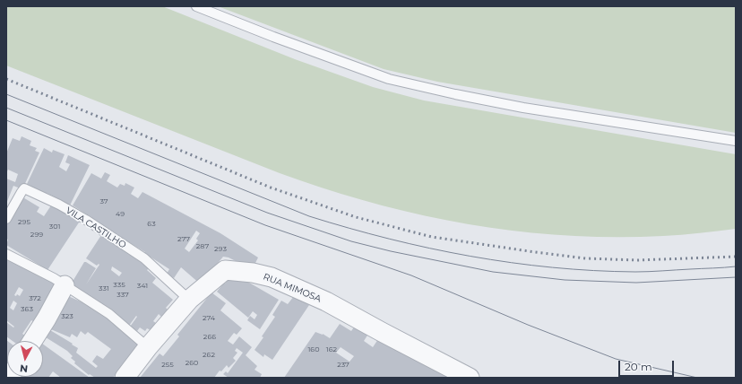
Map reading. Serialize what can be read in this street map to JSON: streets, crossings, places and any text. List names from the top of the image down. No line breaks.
{"streets":{"street":["RUA MIMOSA"],"lane":["VILA CASTILHO"]},"crossings":[["VILA CASTILHO","RUA MIMOSA"]],"house_numbers":["37","49","295","63","301","299","277","287","293","335","341","331","337","372","363","323","274","266","160","162","262","260","255","237"],"scale_bar":"20 m","north":"bottom"}
